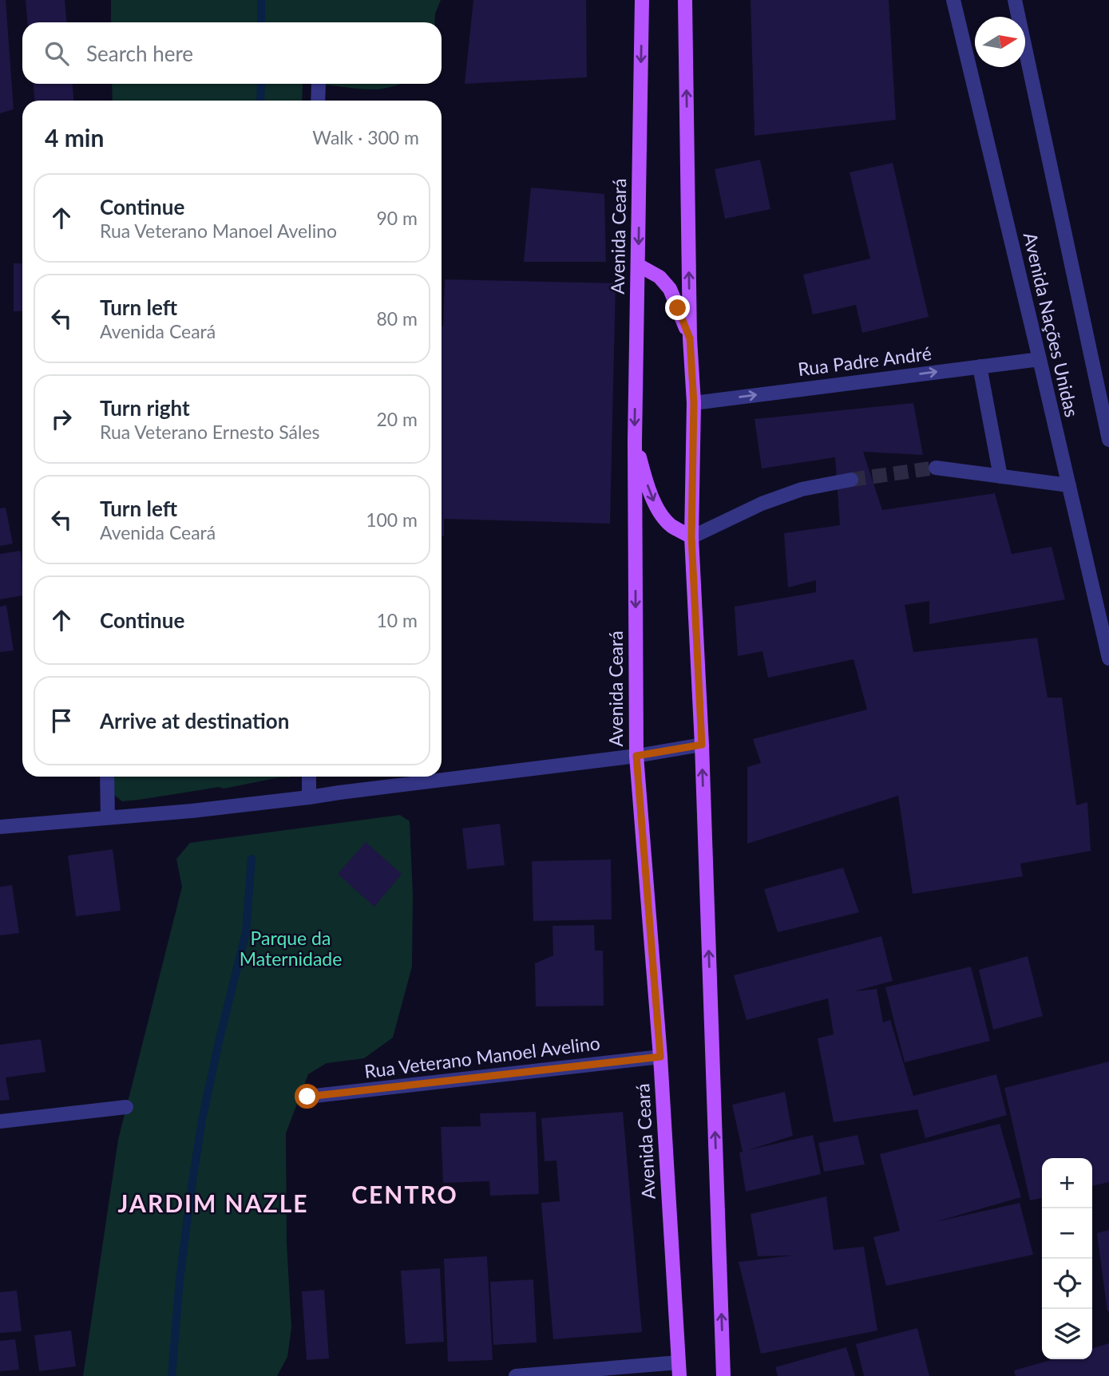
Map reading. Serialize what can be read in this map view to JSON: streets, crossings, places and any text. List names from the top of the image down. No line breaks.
{"streets":{"main road":["Avenida Ceará"],"street":["Avenida Nações Unidas","Rua Padre André","Rua Veterano Manoel Avelino"]},"crossings":[["Avenida Ceará","Rua Veterano Manoel Avelino"],["Avenida Nações Unidas","Rua Padre André"]],"districts":["CENTRO","JARDIM NAZLE"],"parks":["Parque da Maternidade"],"north":"right","page":{"search":"Search here","heading":["4 min","Walk · 300 m"],"list":[["Continue","Rua Veterano Manoel Avelino","90 m"],["Turn left","Avenida Ceará","80 m"],["Turn right","Rua Veterano Ernesto Sáles","20 m"],["Turn left","Avenida Ceará","100 m"],["Continue","10 m"],"Arrive at destination"],"map_buttons":["+","−"]}}
